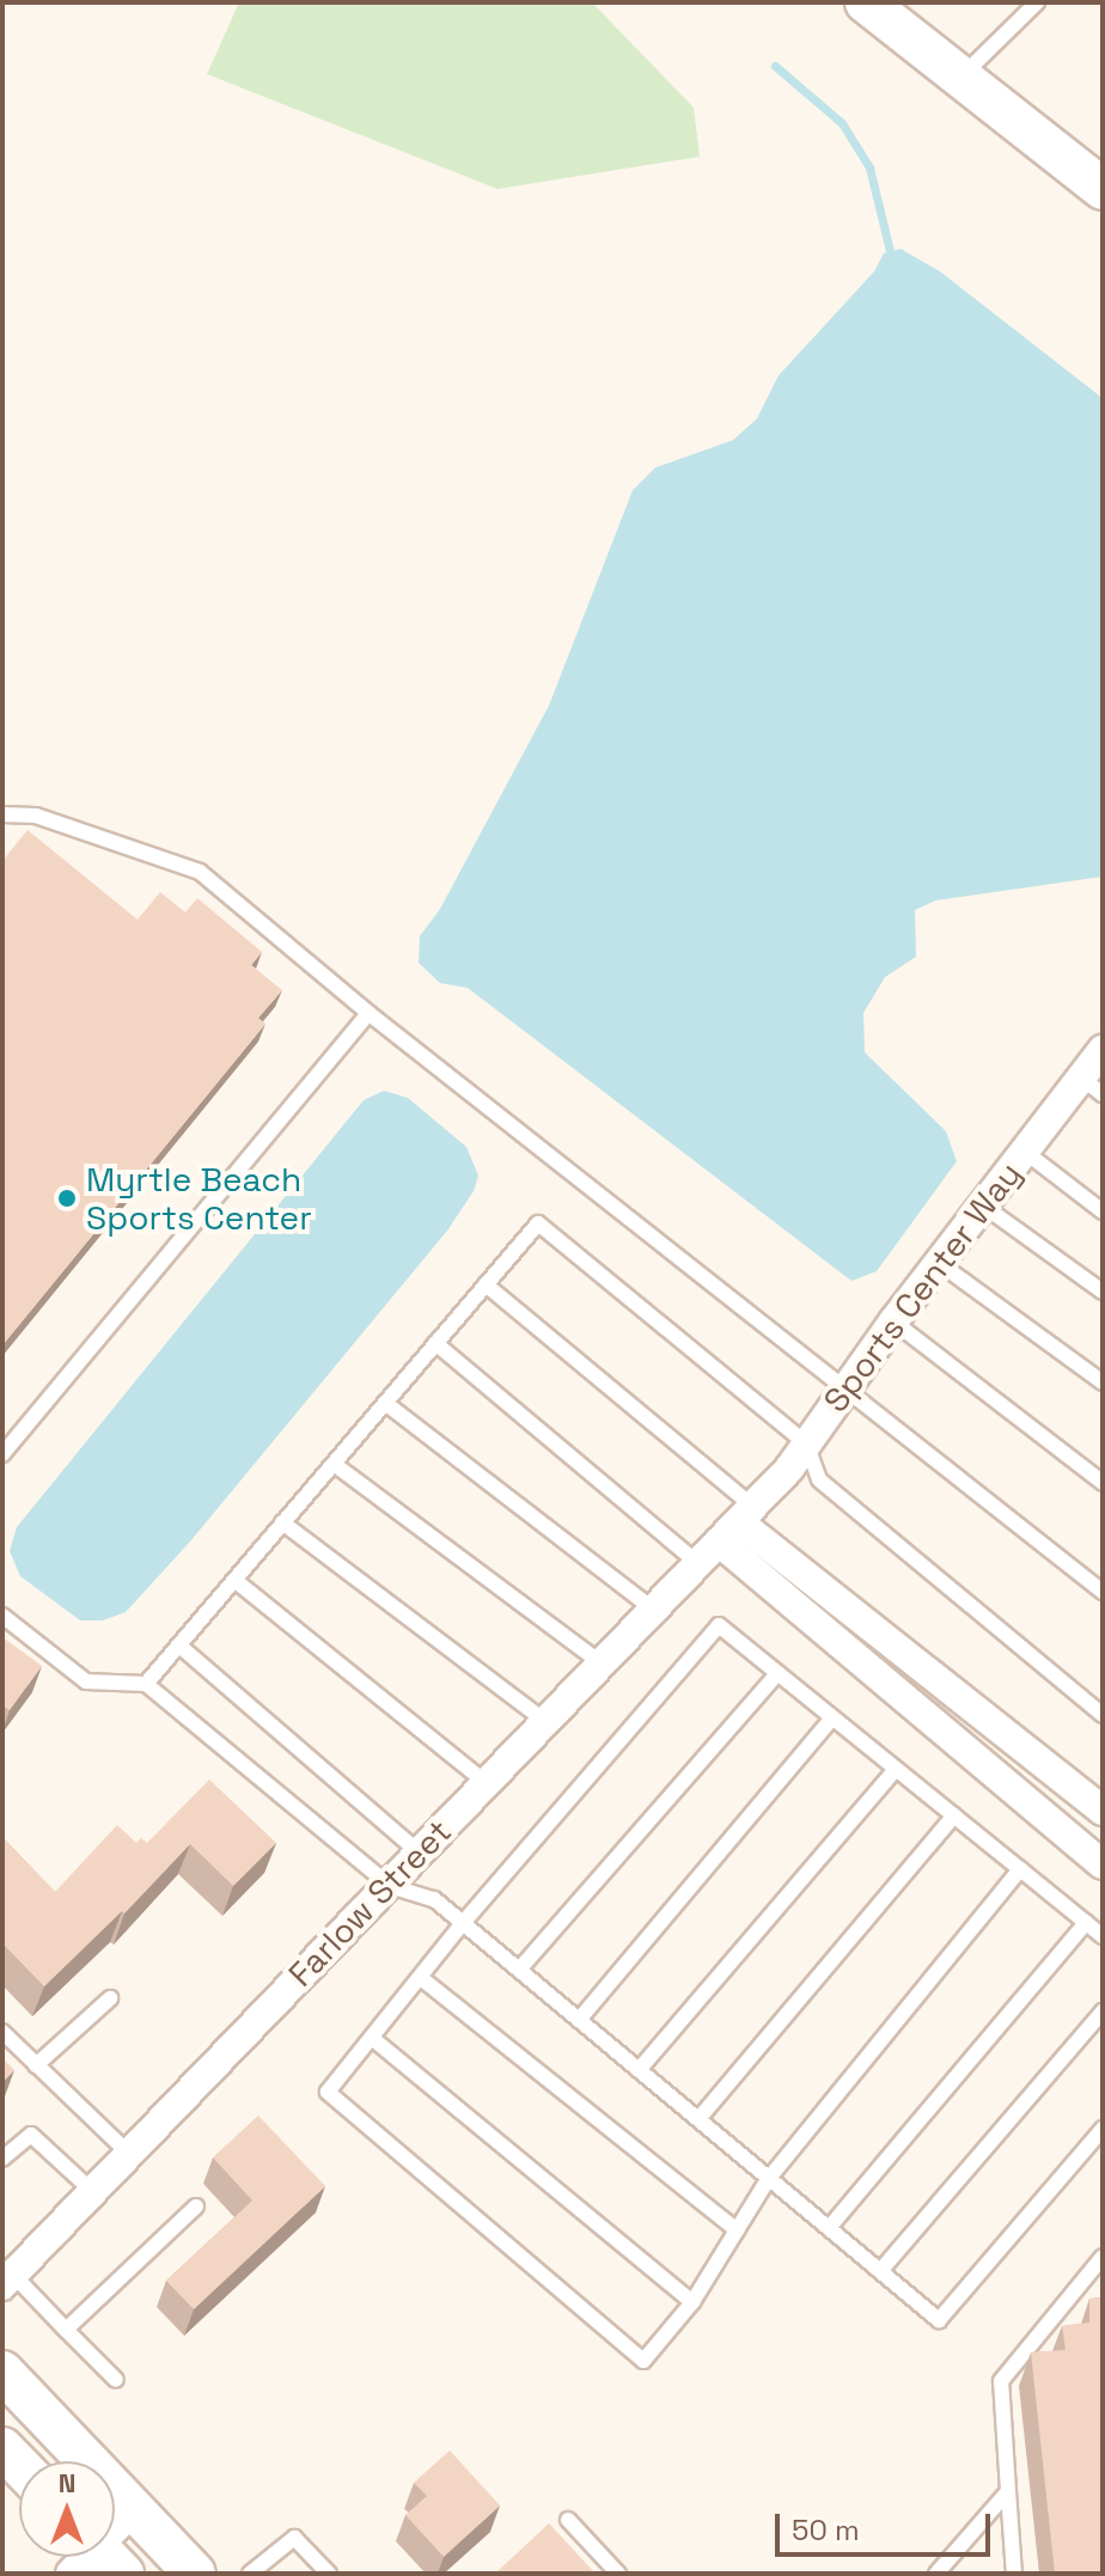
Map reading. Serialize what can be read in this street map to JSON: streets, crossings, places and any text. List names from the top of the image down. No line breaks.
{"streets":{"street":["Sports Center Way","Farlow Street"]},"crossings":[["Sports Center Way","Farlow Street"]],"places":["Myrtle Beach Sports Center"],"scale_bar":"50 m","north":"top"}
